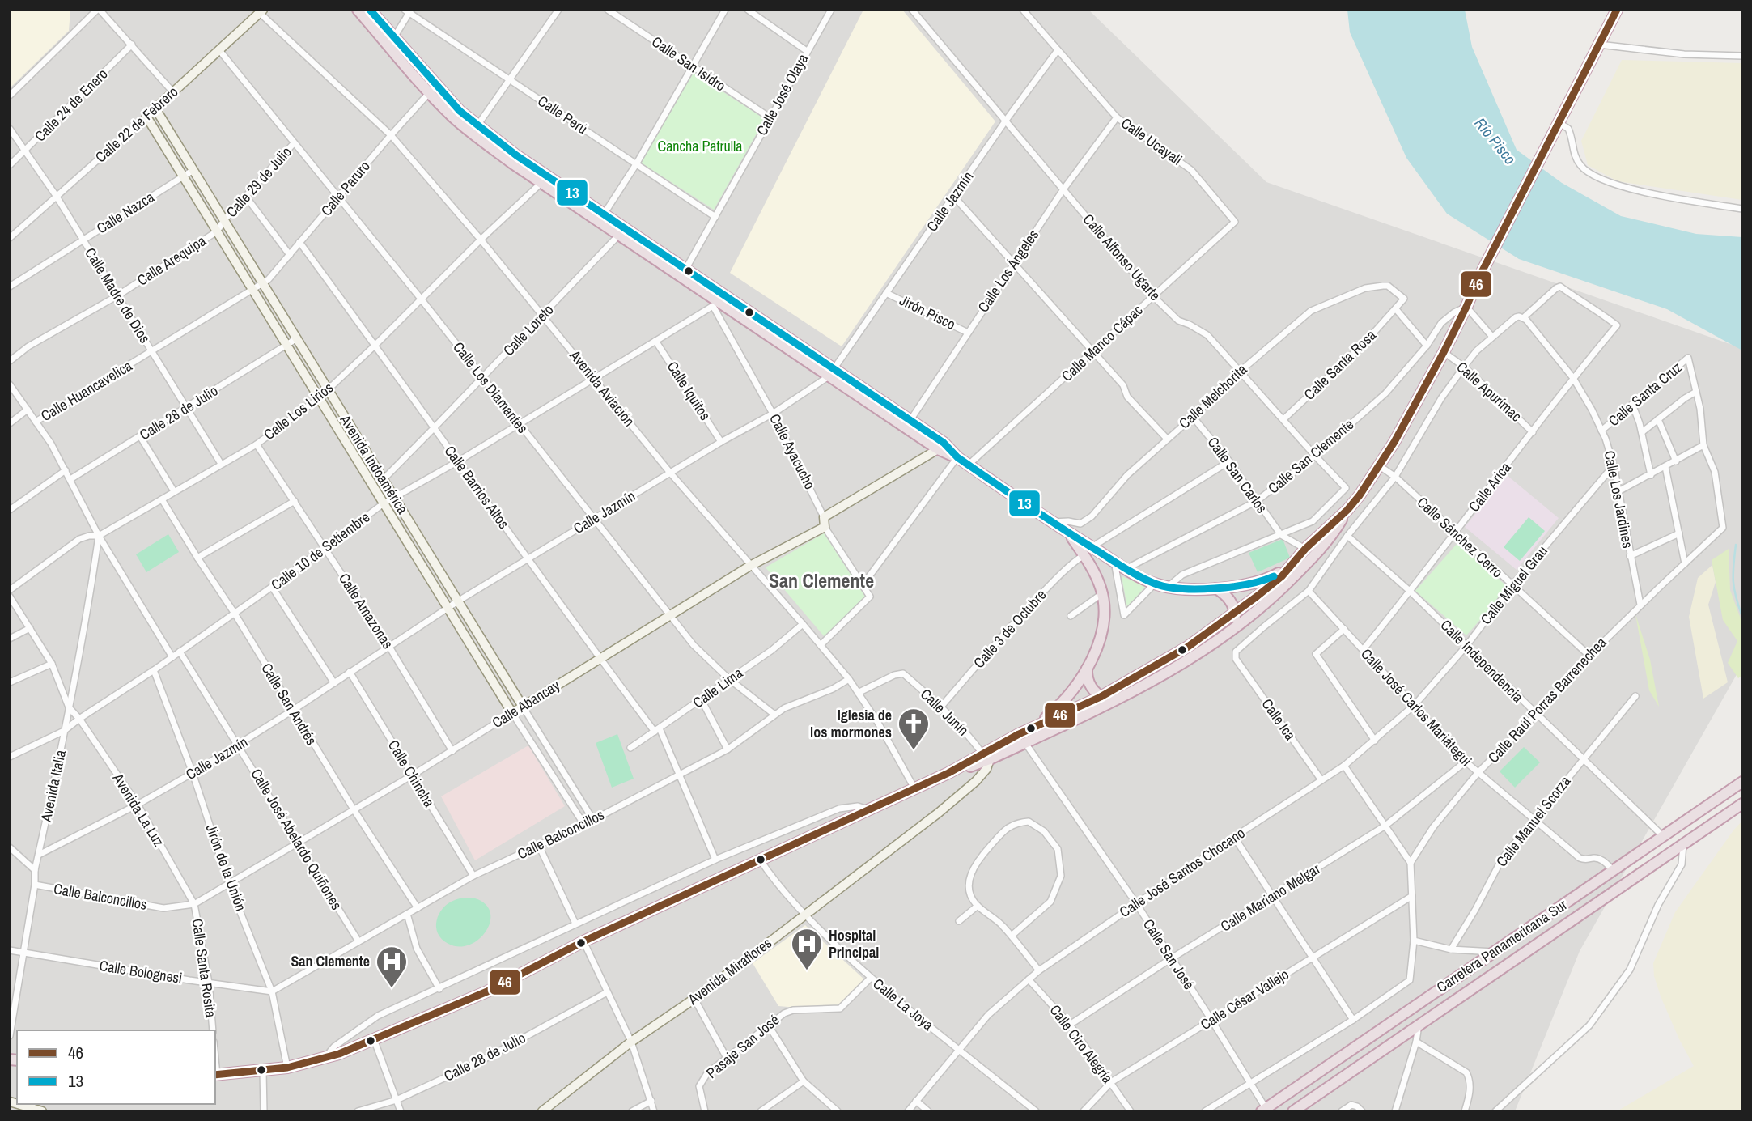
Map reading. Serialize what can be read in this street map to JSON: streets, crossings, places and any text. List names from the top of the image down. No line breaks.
{"streets":{"highway":["Carretera Panamericana Sur"],"street":["Calle San Isidro","Calle José Olaya","Calle 24 de Enero","Calle Perú","Calle 22 de Febrero","Calle Ucayali","Calle 29 de Julio","Calle Paruro","Calle Jazmín","Calle Nazca","Calle Alfonso Ugarte","Calle Arequipa","Calle Los Ángeles","Calle Madre de Dios","Jirón Pisco","Calle Loreto","Calle Manco Cápac","Calle Santa Rosa","Calle Los Diamantes","Avenida Aviación","Calle Huancavelica","Calle Iquitos","Calle Apurímac","Calle Santa Cruz","Calle Melchorita","Calle Los Lirios","Calle 28 de Julio","Calle Ayacucho","Calle San Clemente","Avenida Indoamérica","Calle San Carlos","Calle Barrios Altos","Calle Arica","Calle Los Jardines","Calle Sánchez Cerro","Calle 10 de Setiembre","Calle Miguel Grau","Calle Amazonas","Calle 3 de Octubre","Calle Independencia","Calle Lima","Calle Raúl Porras Barrenechea","Calle San Andrés","Calle Abancay","Calle José Carlos Mariátegui","Calle Junín","Calle Ica","Calle Chincha","Avenida Italia","Avenida La Luz","Calle Manuel Scorza","Calle Balconcillos","Calle José Abelardo Quiñones","Jirón de la Unión","Calle José Santos Chocano","Calle Mariano Melgar","Calle San José","Calle Santa Rosita","Avenida Miraflores","Calle Bolognesi","Calle César Vallejo","Calle La Joya","Calle Ciro Alegría","Pasaje San José"]},"crossings":[["Calle San Isidro","Calle José Olaya"],["Calle José Olaya","Calle Perú"],["Calle 24 de Enero","Calle Madre de Dios"],["Calle 22 de Febrero","Calle Madre de Dios"],["Calle 22 de Febrero","Calle Los Diamantes"],["Calle 22 de Febrero","Avenida Aviación"],["Calle 22 de Febrero","Avenida Indoamérica"],["Calle Ucayali","Calle Jazmín"],["Calle Ucayali","Calle Los Ángeles"],["Calle Ucayali","Calle Manco Cápac"],["Calle 29 de Julio","Calle Arequipa"],["Calle 29 de Julio","Calle Los Diamantes"],["Calle 29 de Julio","Avenida Indoamérica"],["Calle Paruro","Calle Los Diamantes"],["Calle Paruro","Avenida Aviación"],["Calle Paruro","Calle Huancavelica"],["Calle Paruro","Avenida Indoamérica"],["Calle Paruro","Calle Barrios Altos"],["Calle Jazmín","Calle Alfonso Ugarte"],["Calle Jazmín","Jirón Pisco"],["Calle Jazmín","Calle Los Diamantes"],["Calle Jazmín","Avenida Aviación"],["Calle Jazmín","Calle Iquitos"],["Calle Jazmín","Calle Ayacucho"],["Calle Jazmín","Avenida Indoamérica"],["Calle Jazmín","Calle Barrios Altos"],["Calle Jazmín","Calle Amazonas"],["Calle Jazmín","Calle San Andrés"],["Calle Jazmín","Calle Chincha"],["Calle Jazmín","Avenida Italia"],["Calle Jazmín","Avenida La Luz"],["Calle Jazmín","Calle José Abelardo Quiñones"],["Calle Jazmín","Jirón de la Unión"],["Calle Nazca","Calle Madre de Dios"],["Calle Nazca","Avenida Indoamérica"],["Calle Alfonso Ugarte","Calle Los Ángeles"],["Calle Alfonso Ugarte","Calle Manco Cápac"],["Calle Alfonso Ugarte","Calle Santa Rosa"],["Calle Alfonso Ugarte","Calle Melchorita"],["Calle Alfonso Ugarte","Calle San Clemente"],["Calle Alfonso Ugarte","Calle San Carlos"],["Calle Arequipa","Calle Madre de Dios"],["Calle Arequipa","Avenida Indoamérica"],["Calle Los Ángeles","Jirón Pisco"],["Calle Madre de Dios","Calle Huancavelica"],["Calle Madre de Dios","Calle Los Lirios"],["Calle Madre de Dios","Calle 28 de Julio"],["Calle Loreto","Calle Los Diamantes"],["Calle Loreto","Avenida Aviación"],["Calle Loreto","Avenida Indoamérica"],["Calle Loreto","Calle Barrios Altos"],["Calle Santa Rosa","Calle Melchorita"],["Calle Los Diamantes","Calle Los Lirios"],["Calle Los Diamantes","Calle 10 de Setiembre"],["Calle Los Diamantes","Calle Lima"],["Calle Los Diamantes","Calle Abancay"],["Calle Los Diamantes","Calle Balconcillos"],["Avenida Aviación","Calle Los Lirios"],["Avenida Aviación","Calle Ayacucho"],["Avenida Aviación","Calle 10 de Setiembre"],["Avenida Aviación","Calle Lima"],["Avenida Aviación","Calle Abancay"],["Avenida Aviación","Calle Junín"],["Avenida Aviación","Calle Balconcillos"],["Calle Huancavelica","Avenida Indoamérica"],["Calle Iquitos","Calle 10 de Setiembre"],["Calle Apurímac","Calle Arica"],["Calle Santa Cruz","Calle Los Jardines"],["Calle Melchorita","Calle San Carlos"],["Calle Los Lirios","Avenida Indoamérica"],["Calle Los Lirios","Calle Barrios Altos"],["Calle Los Lirios","Calle Amazonas"],["Calle Los Lirios","Calle San Andrés"],["Calle Los Lirios","Avenida Italia"],["Calle 28 de Julio","Avenida Indoamérica"],["Calle Ayacucho","Calle 10 de Setiembre"],["Calle Ayacucho","Calle Abancay"],["Calle San Clemente","Calle San Carlos"],["Avenida Indoamérica","Calle 10 de Setiembre"],["Avenida Indoamérica","Calle Abancay"],["Avenida Indoamérica","Calle Balconcillos"],["Calle San Carlos","Calle 3 de Octubre"],["Calle Barrios Altos","Calle 10 de Setiembre"],["Calle Barrios Altos","Calle Lima"],["Calle Barrios Altos","Calle Abancay"],["Calle Barrios Altos","Calle Balconcillos"],["Calle Arica","Calle Los Jardines"],["Calle Arica","Calle Sánchez Cerro"],["Calle Arica","Calle Independencia"],["Calle Arica","Calle José Carlos Mariátegui"],["Calle Los Jardines","Calle Miguel Grau"],["Calle Los Jardines","Calle Raúl Porras Barrenechea"],["Calle Sánchez Cerro","Calle Miguel Grau"],["Calle Sánchez Cerro","Calle Raúl Porras Barrenechea"],["Calle 10 de Setiembre","Calle Amazonas"],["Calle 10 de Setiembre","Calle San Andrés"],["Calle 10 de Setiembre","Avenida Italia"],["Calle 10 de Setiembre","Avenida La Luz"],["Calle 10 de Setiembre","Calle José Abelardo Quiñones"],["Calle 10 de Setiembre","Jirón de la Unión"],["Calle Miguel Grau","Calle Independencia"],["Calle Miguel Grau","Calle José Carlos Mariátegui"],["Calle Miguel Grau","Calle José Santos Chocano"],["Calle Amazonas","Calle Abancay"],["Calle 3 de Octubre","Calle Junín"],["Calle Independencia","Calle Raúl Porras Barrenechea"],["Calle Independencia","Calle Manuel Scorza"],["Calle Independencia","Carretera Panamericana Sur"],["Calle Raúl Porras Barrenechea","Calle José Carlos Mariátegui"],["Calle San Andrés","Calle Abancay"],["Calle San Andrés","Calle Balconcillos"],["Calle Abancay","Calle Chincha"],["Calle Abancay","Calle Balconcillos"],["Calle Abancay","Calle José Abelardo Quiñones"],["Calle Abancay","Jirón de la Unión"],["Calle José Carlos Mariátegui","Calle Ica"],["Calle José Carlos Mariátegui","Calle Manuel Scorza"],["Calle José Carlos Mariátegui","Calle José Santos Chocano"],["Calle José Carlos Mariátegui","Calle Mariano Melgar"],["Calle José Carlos Mariátegui","Carretera Panamericana Sur"],["Calle Junín","Avenida Miraflores"],["Calle Ica","Calle José Santos Chocano"],["Calle Chincha","Calle Balconcillos"],["Avenida Italia","Avenida La Luz"],["Avenida Italia","Calle Balconcillos"],["Avenida Italia","Calle Bolognesi"],["Avenida La Luz","Calle Balconcillos"],["Avenida La Luz","Calle Santa Rosita"],["Calle Balconcillos","Calle José Abelardo Quiñones"],["Calle Balconcillos","Jirón de la Unión"],["Calle Balconcillos","Calle Santa Rosita"],["Calle Balconcillos","Calle Bolognesi"],["Jirón de la Unión","Calle Bolognesi"],["Calle José Santos Chocano","Calle San José"],["Calle José Santos Chocano","Calle La Joya"],["Calle José Santos Chocano","Calle Ciro Alegría"],["Calle Mariano Melgar","Calle San José"],["Calle Mariano Melgar","Calle Ciro Alegría"],["Carretera Panamericana Sur","Calle San José"],["Calle San José","Calle César Vallejo"],["Calle Santa Rosita","Calle Bolognesi"],["Avenida Miraflores","Calle La Joya"],["Calle César Vallejo","Calle Ciro Alegría"],["Calle La Joya","Pasaje San José"]],"districts":["San Clemente"],"water":["Río Pisco"],"parks":["Cancha Patrulla"],"places":{"church":["Iglesia de los mormones"],"hospital":["Hospital Principal","San Clemente"]},"lines":["transit line 46","transit line 13"],"legend":["46","13"]}
